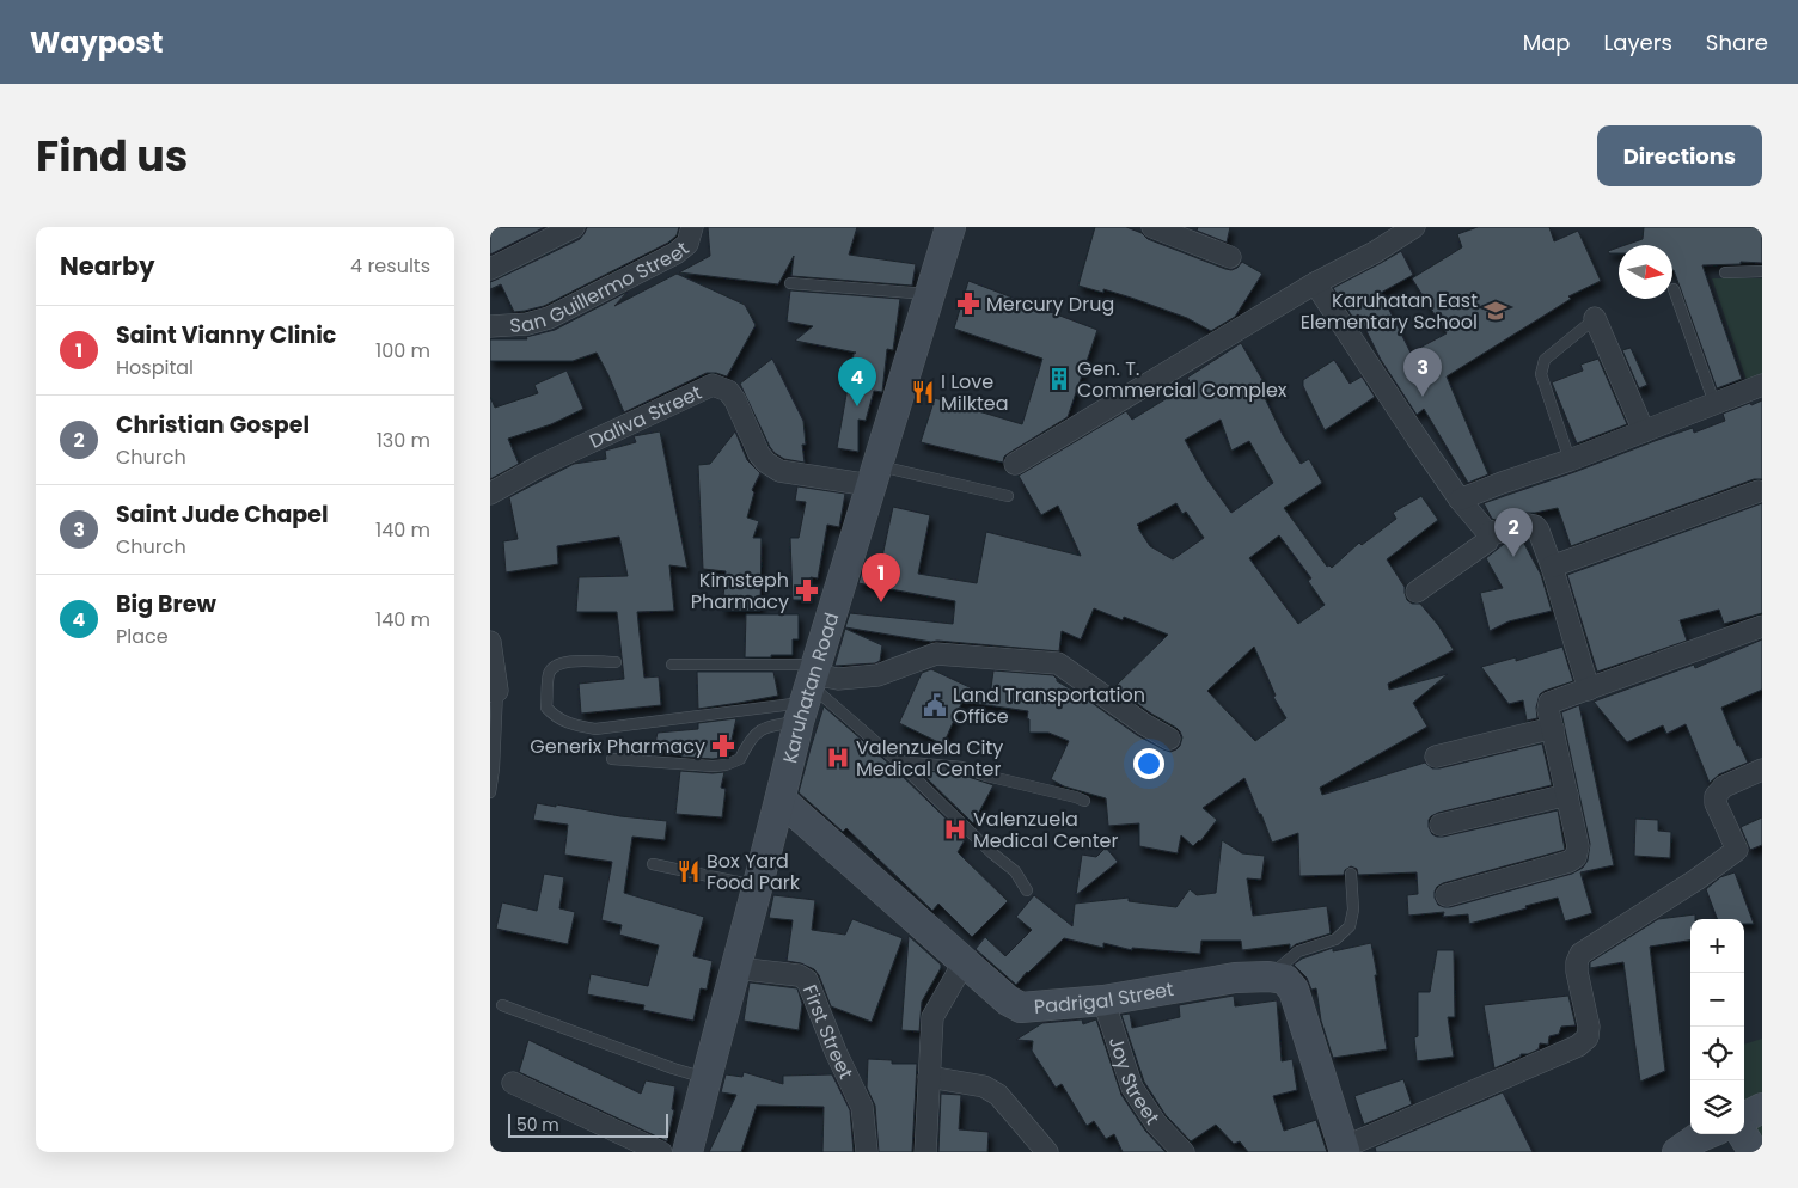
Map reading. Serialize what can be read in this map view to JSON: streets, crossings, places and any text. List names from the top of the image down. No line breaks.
{"streets":{"main road":["Karuhatan Road","Padrigal Street"],"street":["San Guillermo Street","Daliva Street","First Street","Joy Street"]},"crossings":[["Daliva Street","Karuhatan Road"],["Karuhatan Road","Padrigal Street"],["Karuhatan Road","First Street"],["Padrigal Street","Joy Street"]],"places":{"pharmacy":["Mercury Drug","Kimsteph Pharmacy","Generix Pharmacy"],"school or university":["Karuhatan East Elementary School"],"building":["Gen. T. Commercial Complex"],"restaurant":["I Love Milktea","Box Yard Food Park"],"public building":["Land Transportation Office"],"hospital":["Valenzuela City Medical Center","Valenzuela Medical Center"]},"scale_bar":"50 m","north":"right","page":{"header":"Waypost","nav":["Map","Layers","Share"],"title":"Find us","buttons":"Directions","heading":["Nearby","4 results"],"list":[{"mark":"1","name":"Saint Vianny Clinic","note":"Hospital","value":"100 m"},{"mark":"2","name":"Christian Gospel","note":"Church","value":"130 m"},{"mark":"3","name":"Saint Jude Chapel","note":"Church","value":"140 m"},{"mark":"4","name":"Big Brew","note":"Place","value":"140 m"}],"pins":["3","4","2","1"],"map_buttons":["+","−"],"scale":"50 m"}}
